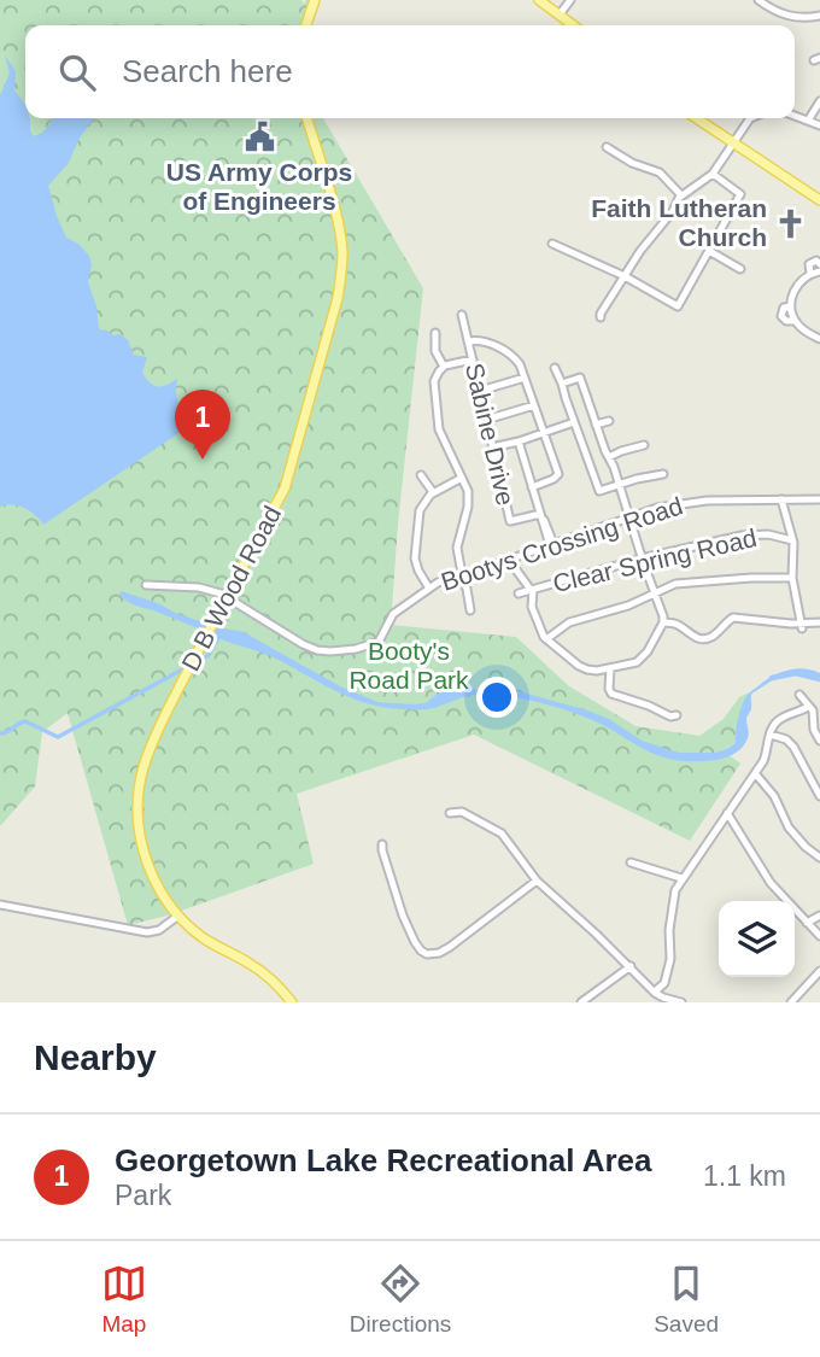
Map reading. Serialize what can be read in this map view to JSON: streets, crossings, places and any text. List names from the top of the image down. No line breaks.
{"streets":{"main road":["D B Wood Road"],"street":["Sabine Drive","Bootys Crossing Road","Clear Spring Road"]},"parks":["Booty's Road Park"],"places":{"public building":["US Army Corps of Engineers"],"church":["Faith Lutheran Church"]},"page":{"search":"Search here","pins":"1","heading":"Nearby","list":[{"mark":"1","name":"Georgetown Lake Recreational Area","note":"Park","value":"1.1 km"}],"nav":["Map","Directions","Saved"]}}
